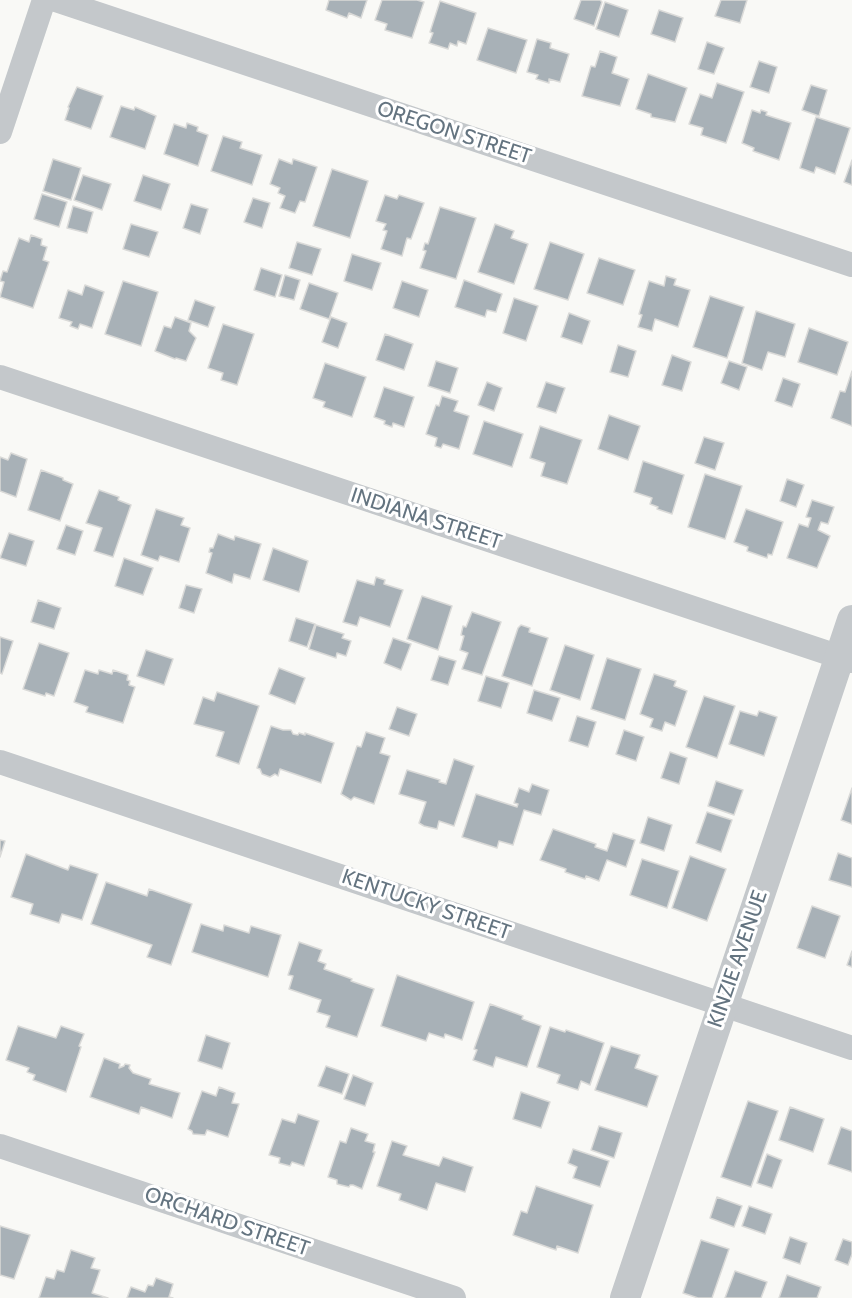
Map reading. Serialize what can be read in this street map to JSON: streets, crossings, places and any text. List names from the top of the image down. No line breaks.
{"streets":{"street":["OREGON STREET","INDIANA STREET","KENTUCKY STREET","KINZIE AVENUE","ORCHARD STREET"]},"crossings":[["INDIANA STREET","KINZIE AVENUE"],["KENTUCKY STREET","KINZIE AVENUE"]]}
